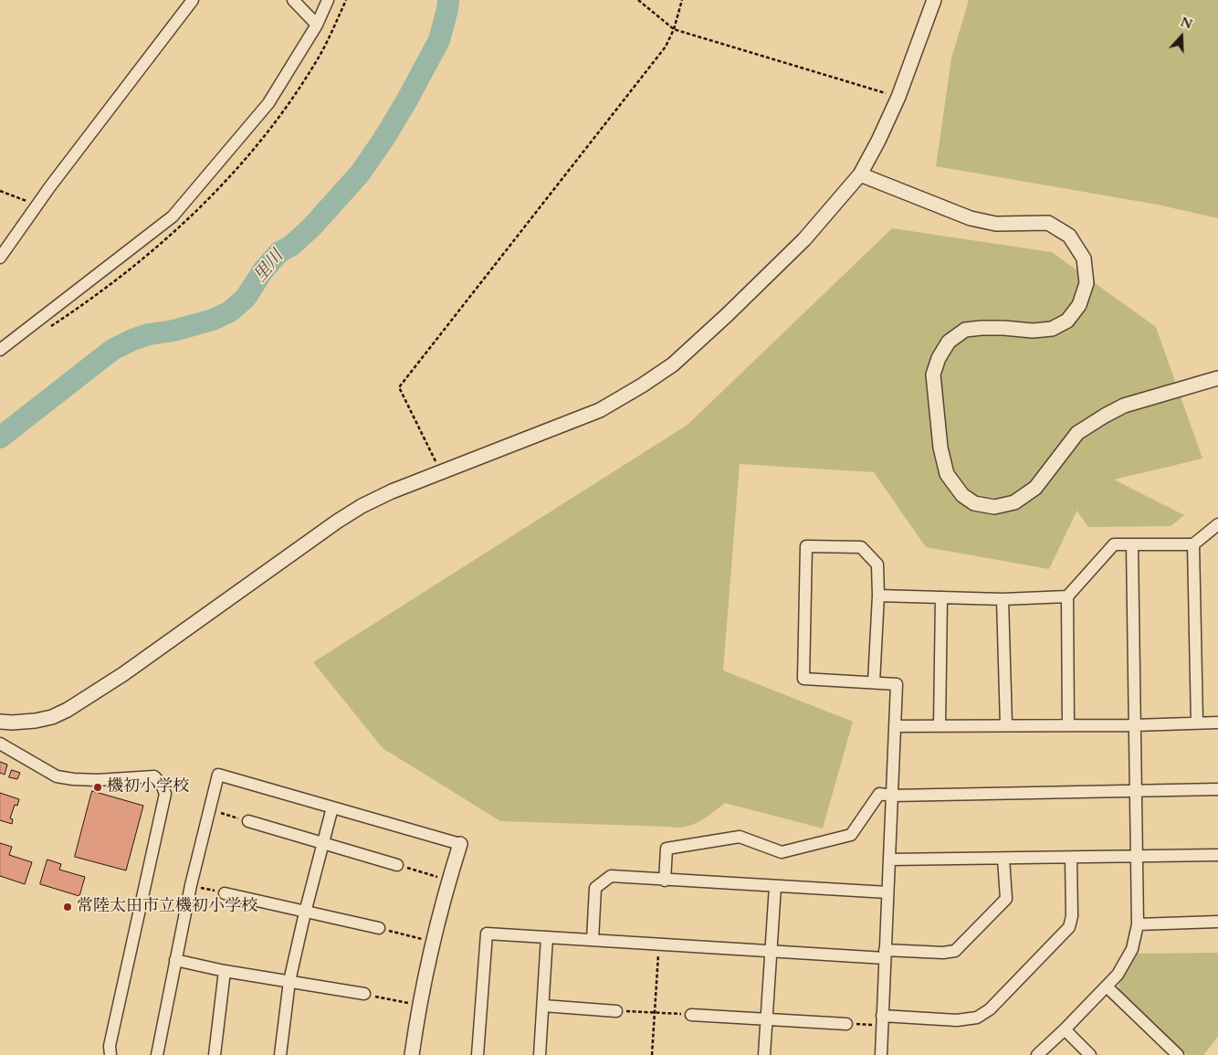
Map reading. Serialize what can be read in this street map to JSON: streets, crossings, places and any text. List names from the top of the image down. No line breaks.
{"water":["里川"],"places":["機初小学校","常陸太田市立機初小学校"],"north":"top"}
